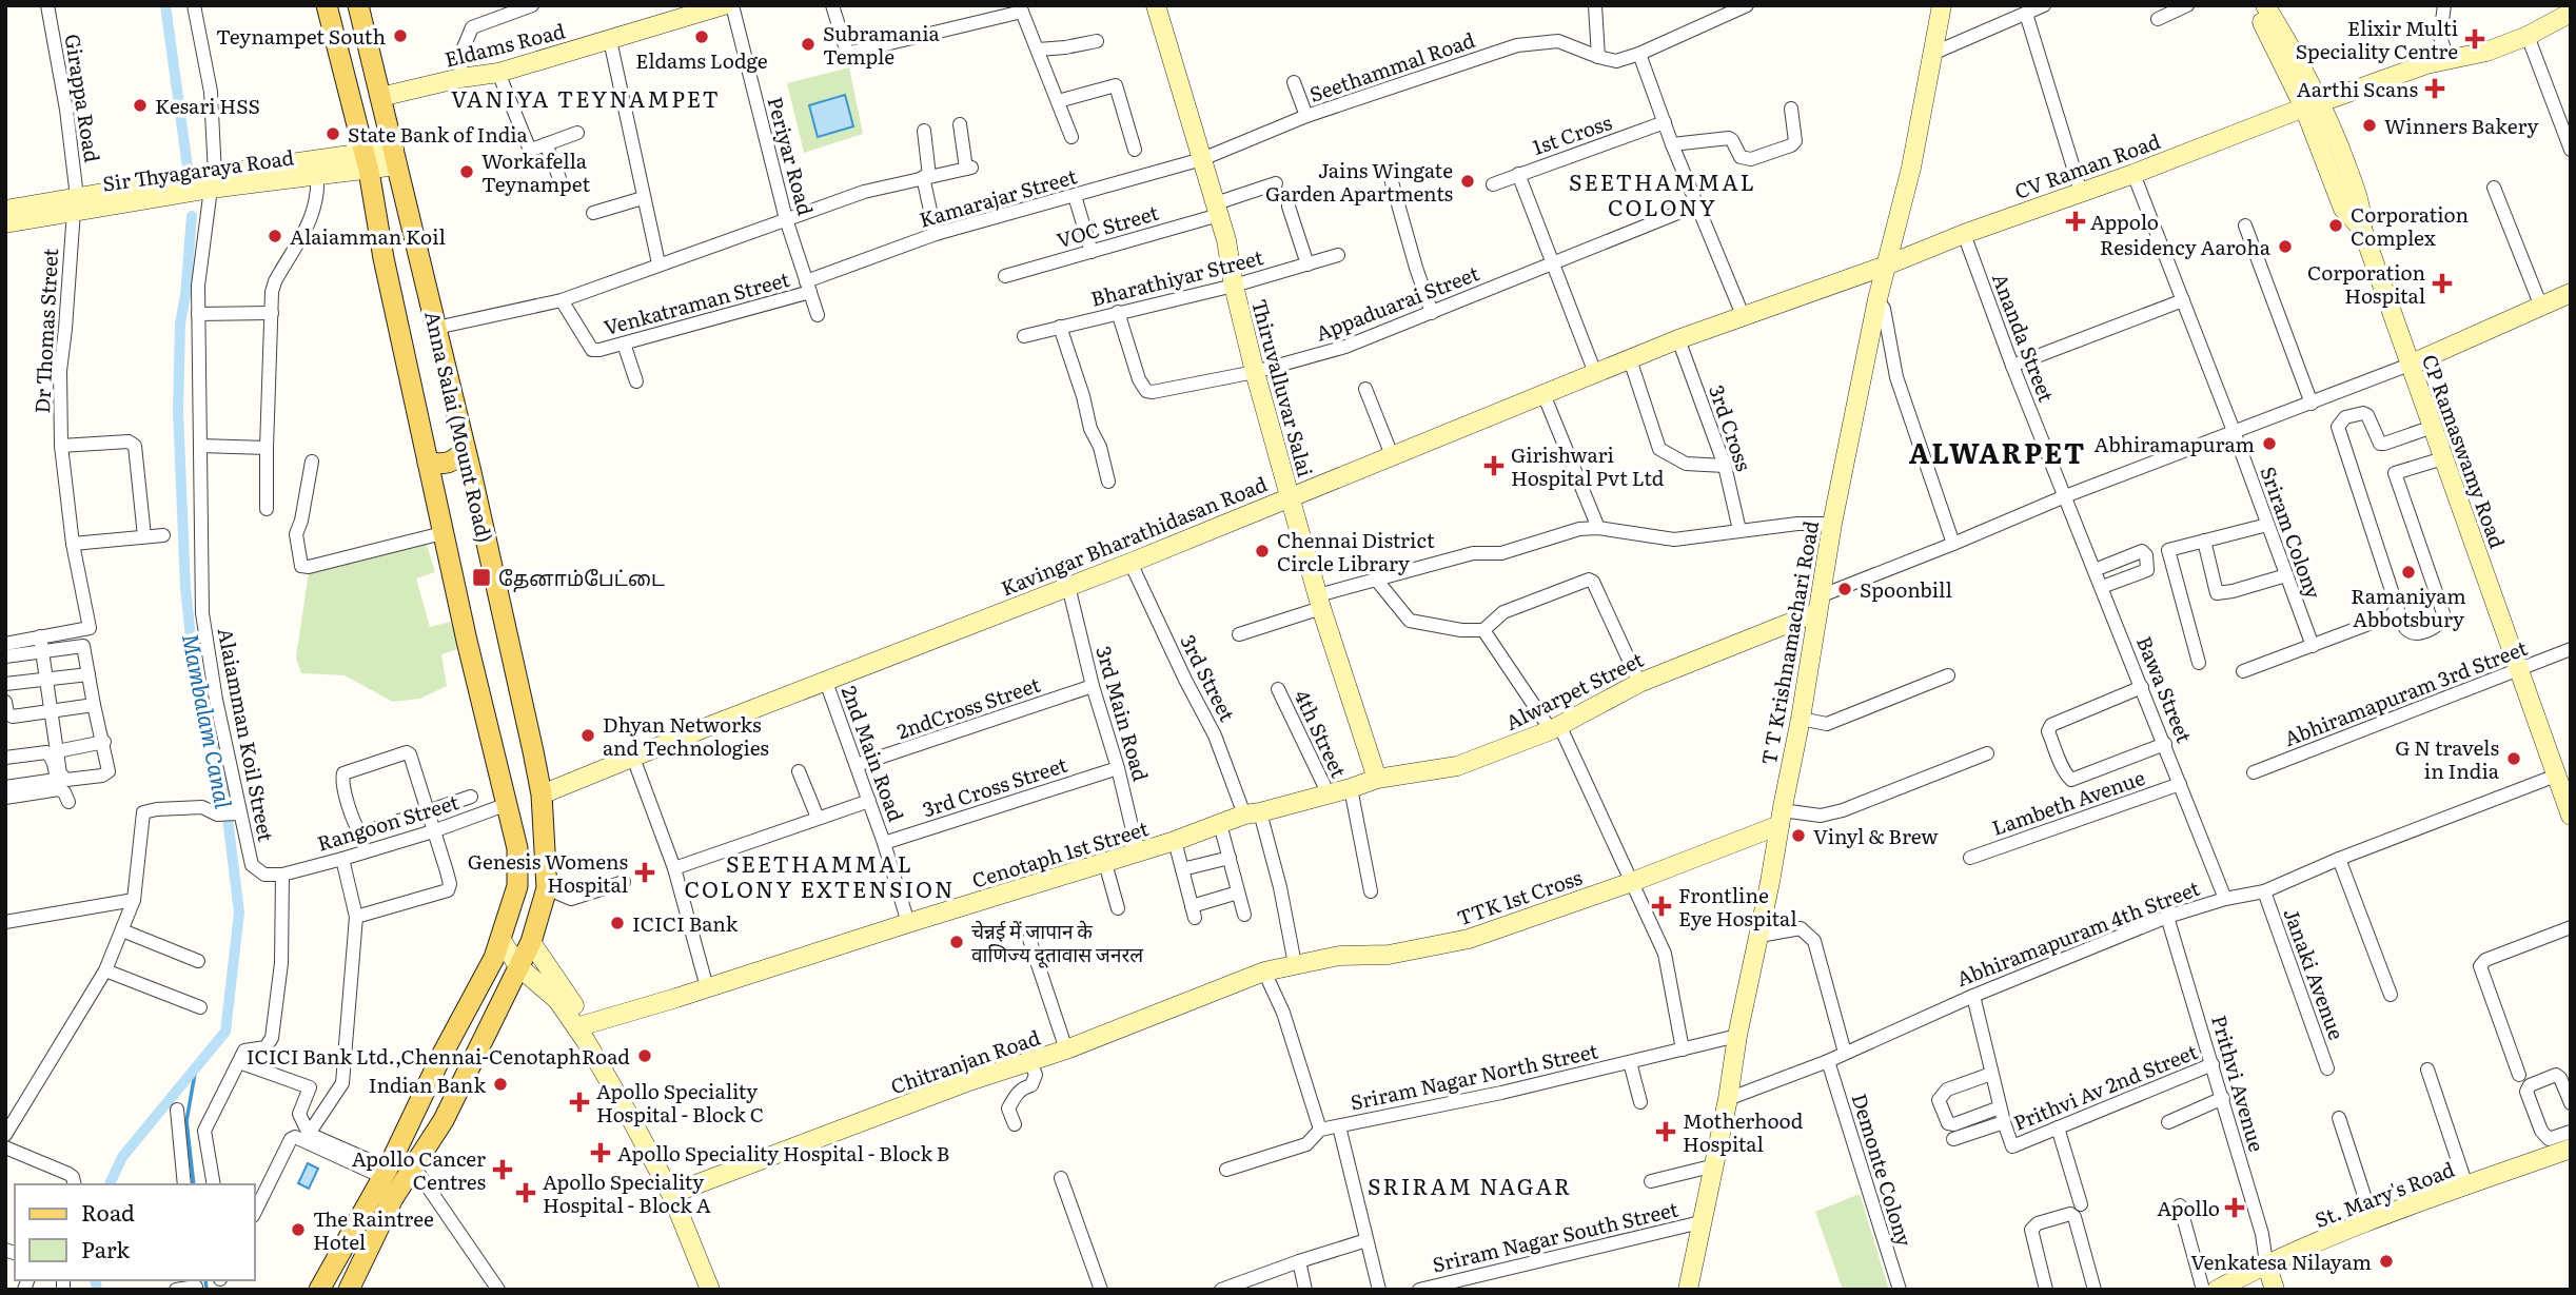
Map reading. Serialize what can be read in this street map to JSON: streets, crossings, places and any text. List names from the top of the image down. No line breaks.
{"streets":{"main road":["Eldams Road","CV Raman Road","Sir Thyagaraya Road","Thiruvalluvar Salai","Anna Salai (Mount Road)","CP Ramaswamy Road","Kavingar Bharathidasan Road","T T Krishnamachari Road","Alwarpet Street","Cenotaph 1st Street","TTK 1st Cross","Chitranjan Road","St. Mary's Road"],"street":["Seethammal Road","Girappa Road","1st Cross","Periyar Road","Kamarajar Street","VOC Street","Bharathiyar Street","Venkatraman Street","Appaduarai Street","Dr Thomas Street","Ananda Street","3rd Cross","Sriram Colony","3rd Street","Bawa Street","Abhiramapuram 3rd Street","2ndCross Street","3rd Main Road","4th Street","Alaiamman Koil Street","2nd Main Road","3rd Cross Street","Lambeth Avenue","Rangoon Street","Abhiramapuram 4th Street","Janaki Avenue","Sriram Nagar North Street","Prithvi Avenue","Prithvi Av 2nd Street","Demonte Colony","Sriram Nagar South Street"]},"crossings":[["Eldams Road","Anna Salai (Mount Road)"],["Seethammal Road","Kamarajar Street"],["Seethammal Road","Thiruvalluvar Salai"],["Girappa Road","Sir Thyagaraya Road"],["Girappa Road","Dr Thomas Street"],["Periyar Road","Kamarajar Street"],["Periyar Road","Venkatraman Street"],["CV Raman Road","Ananda Street"],["CV Raman Road","CP Ramaswamy Road"],["CV Raman Road","Sriram Colony"],["CV Raman Road","Kavingar Bharathidasan Road"],["CV Raman Road","T T Krishnamachari Road"],["Sir Thyagaraya Road","Dr Thomas Street"],["Sir Thyagaraya Road","Anna Salai (Mount Road)"],["Sir Thyagaraya Road","Alaiamman Koil Street"],["Kamarajar Street","Venkatraman Street"],["Kamarajar Street","Thiruvalluvar Salai"],["Kamarajar Street","Anna Salai (Mount Road)"],["VOC Street","Thiruvalluvar Salai"],["Bharathiyar Street","Appaduarai Street"],["Bharathiyar Street","Thiruvalluvar Salai"],["Appaduarai Street","Thiruvalluvar Salai"],["Ananda Street","Bawa Street"],["Thiruvalluvar Salai","Kavingar Bharathidasan Road"],["Thiruvalluvar Salai","Alwarpet Street"],["Anna Salai (Mount Road)","Kavingar Bharathidasan Road"],["Anna Salai (Mount Road)","Rangoon Street"],["3rd Cross","Kavingar Bharathidasan Road"],["CP Ramaswamy Road","Abhiramapuram 3rd Street"],["CP Ramaswamy Road","Abhiramapuram 4th Street"],["Kavingar Bharathidasan Road","3rd Street"],["Kavingar Bharathidasan Road","3rd Main Road"],["Kavingar Bharathidasan Road","2nd Main Road"],["T T Krishnamachari Road","Alwarpet Street"],["T T Krishnamachari Road","TTK 1st Cross"],["T T Krishnamachari Road","Abhiramapuram 4th Street"],["T T Krishnamachari Road","Sriram Nagar North Street"],["T T Krishnamachari Road","Sriram Nagar South Street"],["3rd Street","Alwarpet Street"],["3rd Street","Cenotaph 1st Street"],["3rd Street","TTK 1st Cross"],["Bawa Street","Lambeth Avenue"],["Bawa Street","Abhiramapuram 4th Street"],["Alwarpet Street","4th Street"],["Alwarpet Street","Cenotaph 1st Street"],["2ndCross Street","3rd Main Road"],["2ndCross Street","2nd Main Road"],["3rd Main Road","3rd Cross Street"],["3rd Main Road","Cenotaph 1st Street"],["Alaiamman Koil Street","Rangoon Street"],["2nd Main Road","3rd Cross Street"],["2nd Main Road","Cenotaph 1st Street"],["TTK 1st Cross","Chitranjan Road"],["Abhiramapuram 4th Street","Janaki Avenue"],["Abhiramapuram 4th Street","Prithvi Avenue"],["Abhiramapuram 4th Street","Demonte Colony"],["Prithvi Avenue","Prithvi Av 2nd Street"],["Prithvi Avenue","St. Mary's Road"]],"districts":["VANIYA TEYNAMPET","SEETHAMMAL COLONY","ALWARPET","SEETHAMMAL COLONY EXTENSION","SRIRAM NAGAR"],"water":["Mambalam Canal"],"places":{"other":["Teynampet South","Eldams Lodge","Subramania Temple","Kesari HSS","Winners Bakery","State Bank of India","Workafella Teynampet","Jains Wingate Garden Apartments","Corporation Complex","Alaiamman Koil","Residency Aaroha","Abhiramapuram","Chennai District Circle Library","Ramaniyam Abbotsbury","Spoonbill","Dhyan Networks and Technologies","G N travels in India","Vinyl & Brew","ICICI Bank","चेन्नई में जापान के वाणिज्य दूतावास जनरल","ICICI Bank Ltd.,Chennai-CenotaphRoad","Indian Bank","The Raintree Hotel","Venkatesa Nilayam"],"health":["Elixir Multi Speciality Centre","Aarthi Scans","Appolo","Corporation Hospital","Girishwari Hospital Pvt Ltd","Genesis Womens Hospital","Frontline Eye Hospital","Apollo Speciality Hospital - Block C","Motherhood Hospital","Apollo Speciality Hospital - Block B","Apollo Cancer Centres","Apollo Speciality Hospital - Block A","Apollo"],"transit":["தேனாம்பேட்டை"]},"legend":["Road","Park"]}
